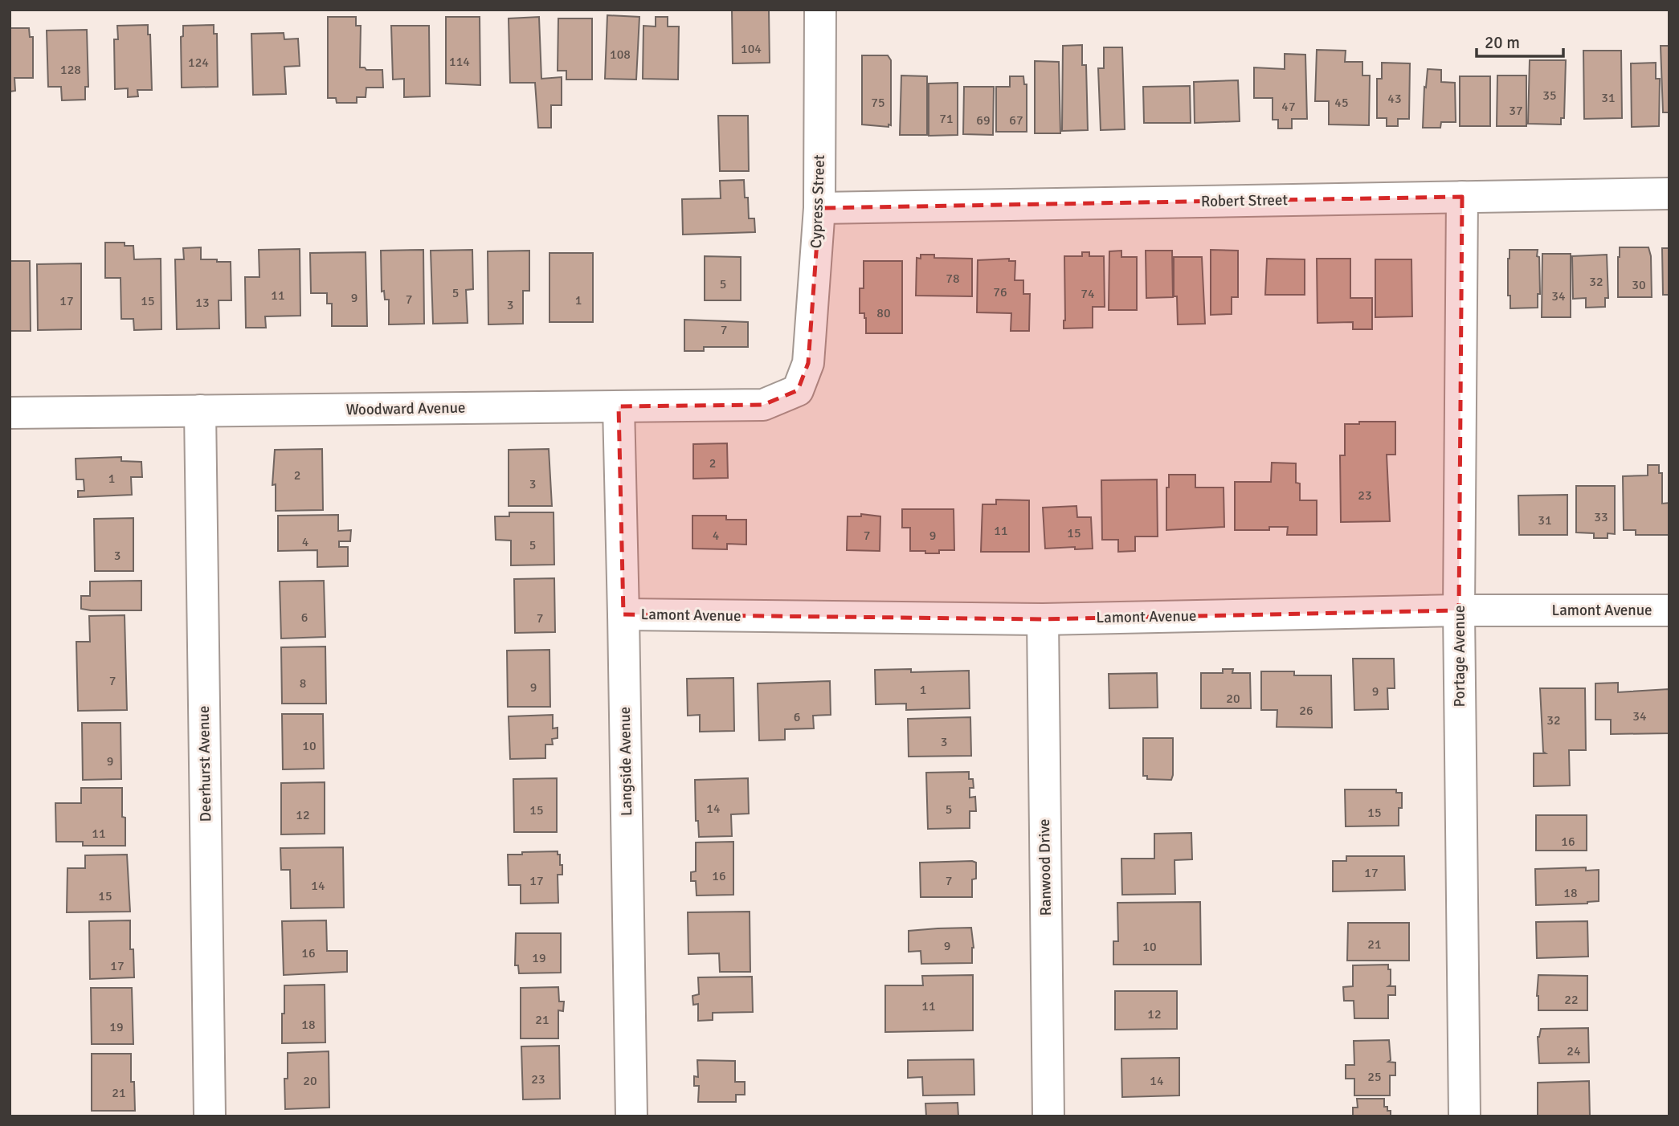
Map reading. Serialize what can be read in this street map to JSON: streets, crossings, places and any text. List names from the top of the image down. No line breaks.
{"streets":{"street":["Robert Street","Cypress Street","Woodward Avenue","Lamont Avenue","Portage Avenue","Langside Avenue","Deerhurst Avenue","Ranwood Drive"]},"crossings":[["Robert Street","Cypress Street"],["Robert Street","Portage Avenue"],["Cypress Street","Woodward Avenue"],["Woodward Avenue","Langside Avenue"],["Woodward Avenue","Deerhurst Avenue"],["Lamont Avenue","Portage Avenue"],["Lamont Avenue","Langside Avenue"],["Lamont Avenue","Ranwood Drive"]],"house_numbers":["104","108","114","124","128","35","31","43","75","45","47","37","71","69","67","78","32","5","30","76","5","74","11","34","9","7","1","17","15","13","3","80","7","2","2","1","3","23","33","31","11","15","4","7","9","4","5","3","6","7","7","8","9","1","9","20","26","34","6","32","3","10","9","14","5","15","15","12","11","16","17","16","17","7","14","18","15","21","9","10","16","19","17","22","11","12","21","18","19","24","25","23","20","14","21"],"scale_bar":"20 m"}
